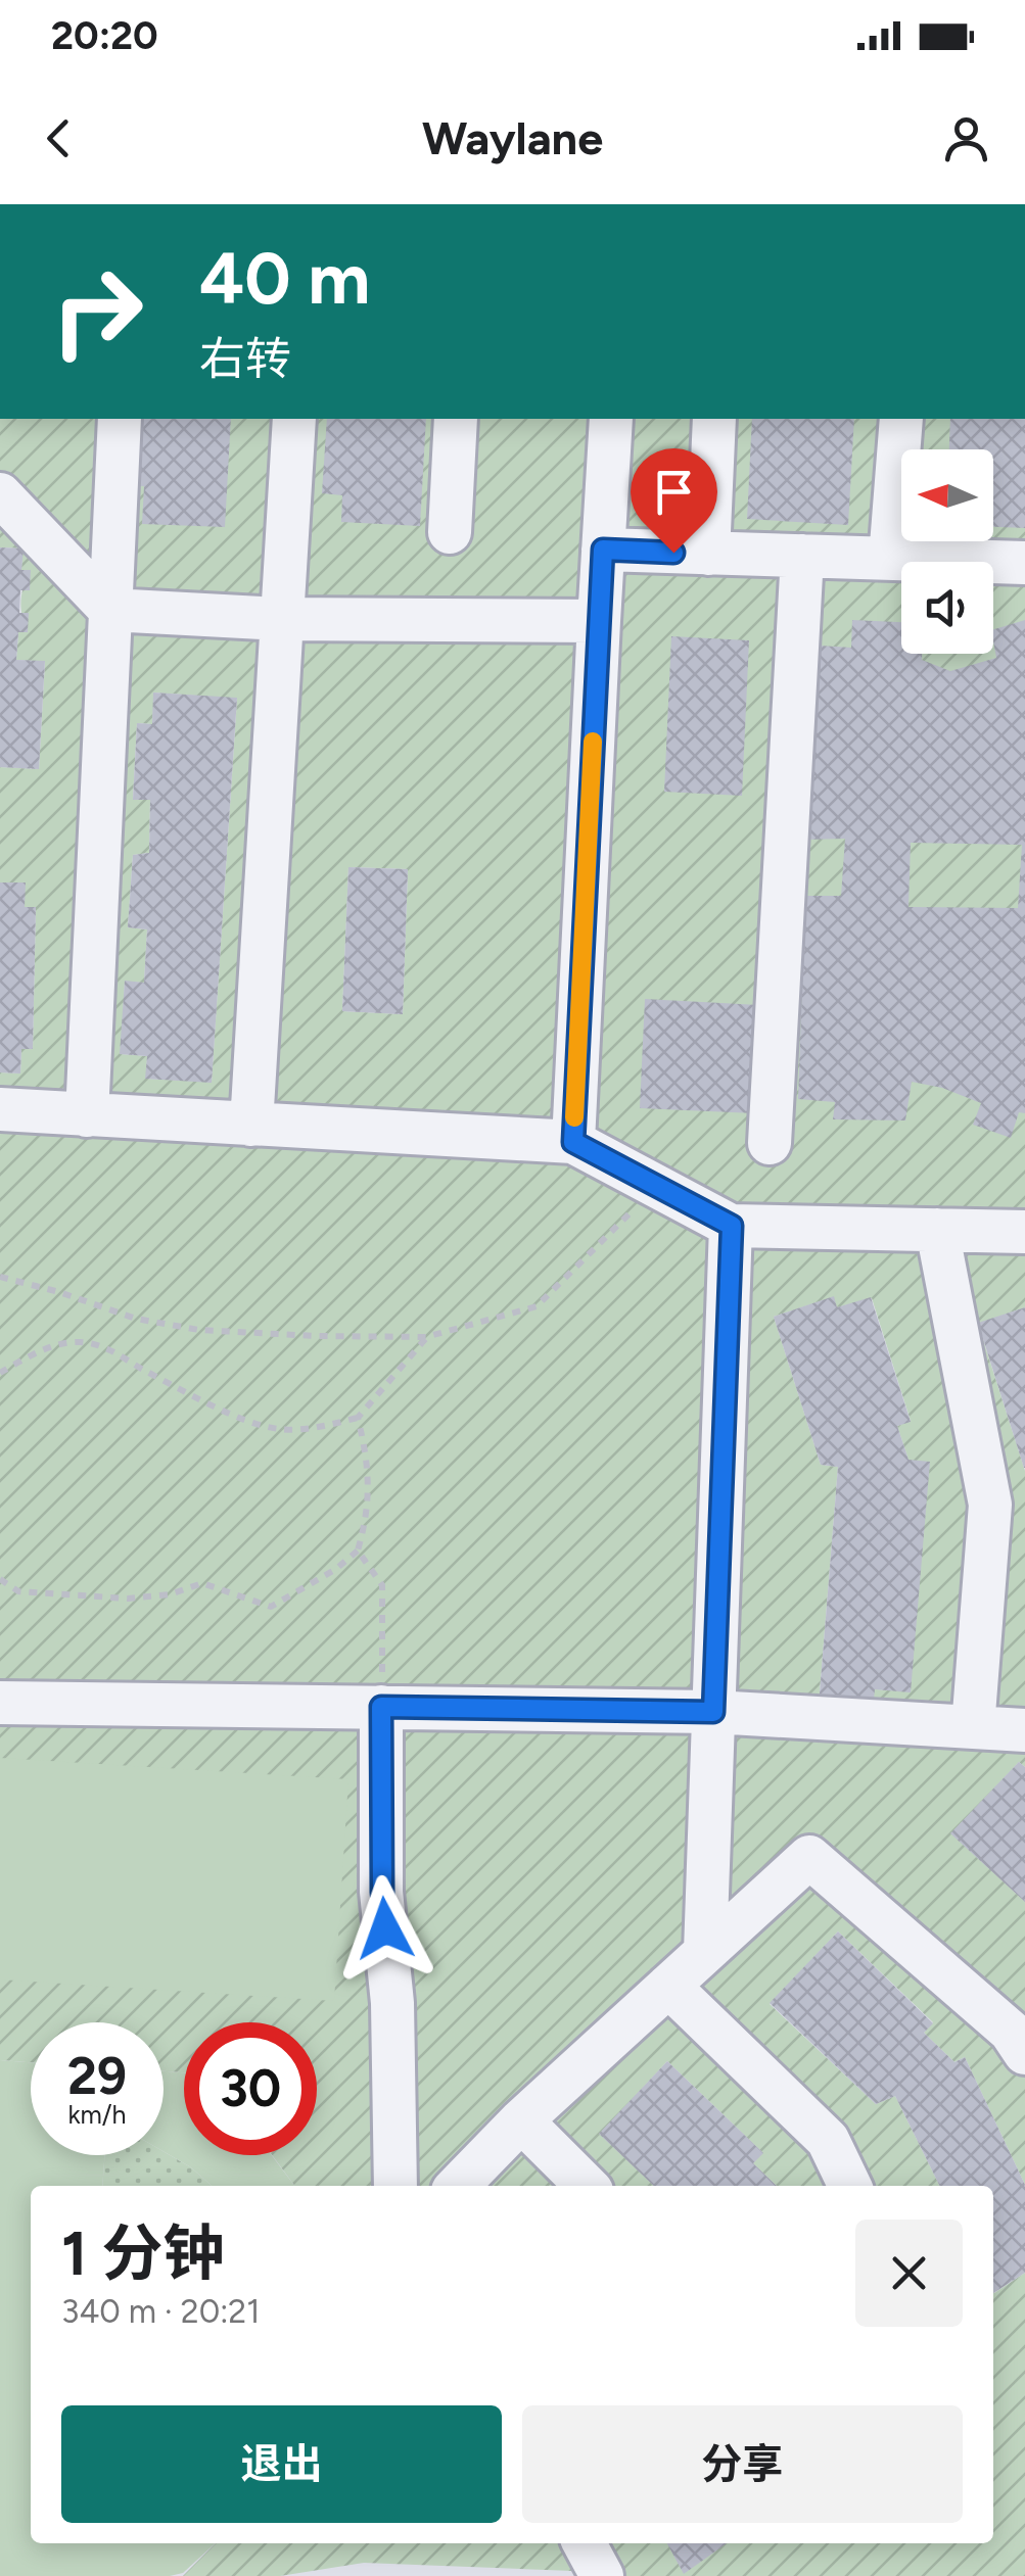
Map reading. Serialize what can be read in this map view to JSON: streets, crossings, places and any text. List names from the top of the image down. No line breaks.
{"north":"left","page":{"status":"20:20","header":"Waylane","turn":["40 m","右转"],"speed":"29 km/h","limit":"30","heading":["1 分钟","340 m · 20:21"],"buttons":["退出","分享"]}}
